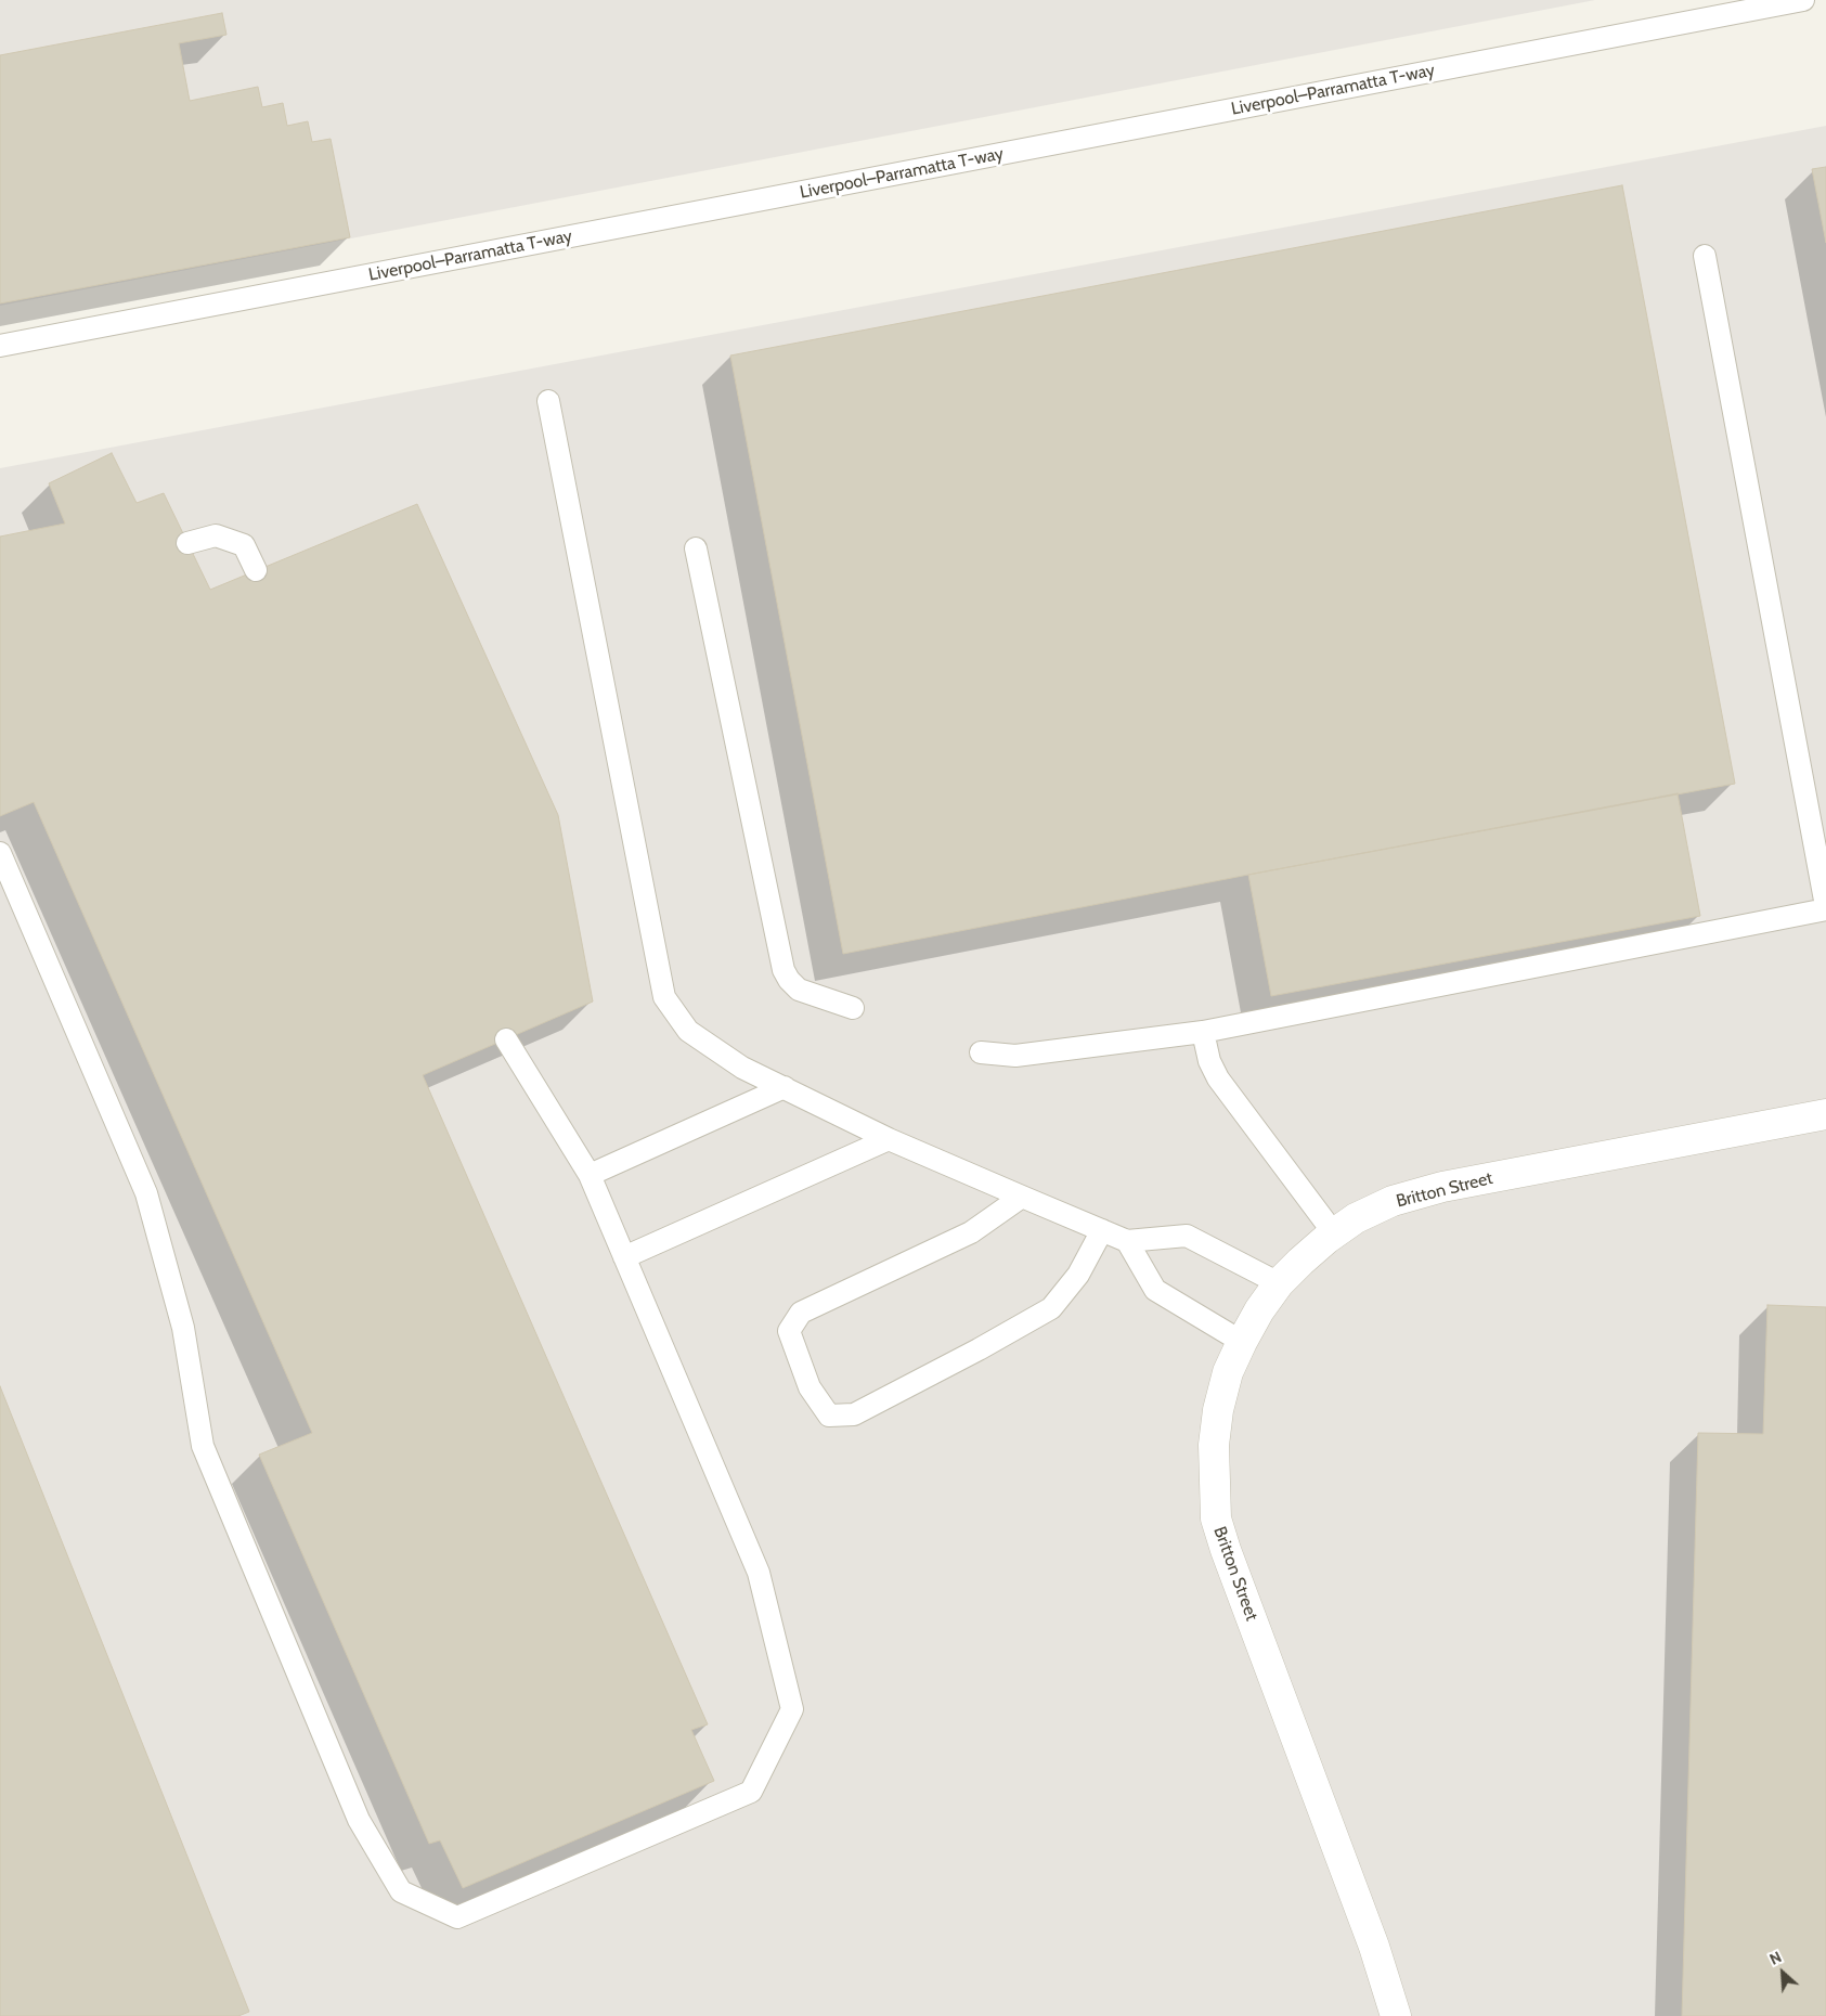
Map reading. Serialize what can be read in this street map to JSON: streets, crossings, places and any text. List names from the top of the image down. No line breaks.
{"streets":{"street":["Britton Street"],"lane":["Liverpool–Parramatta T-way"]},"north":"top left"}
